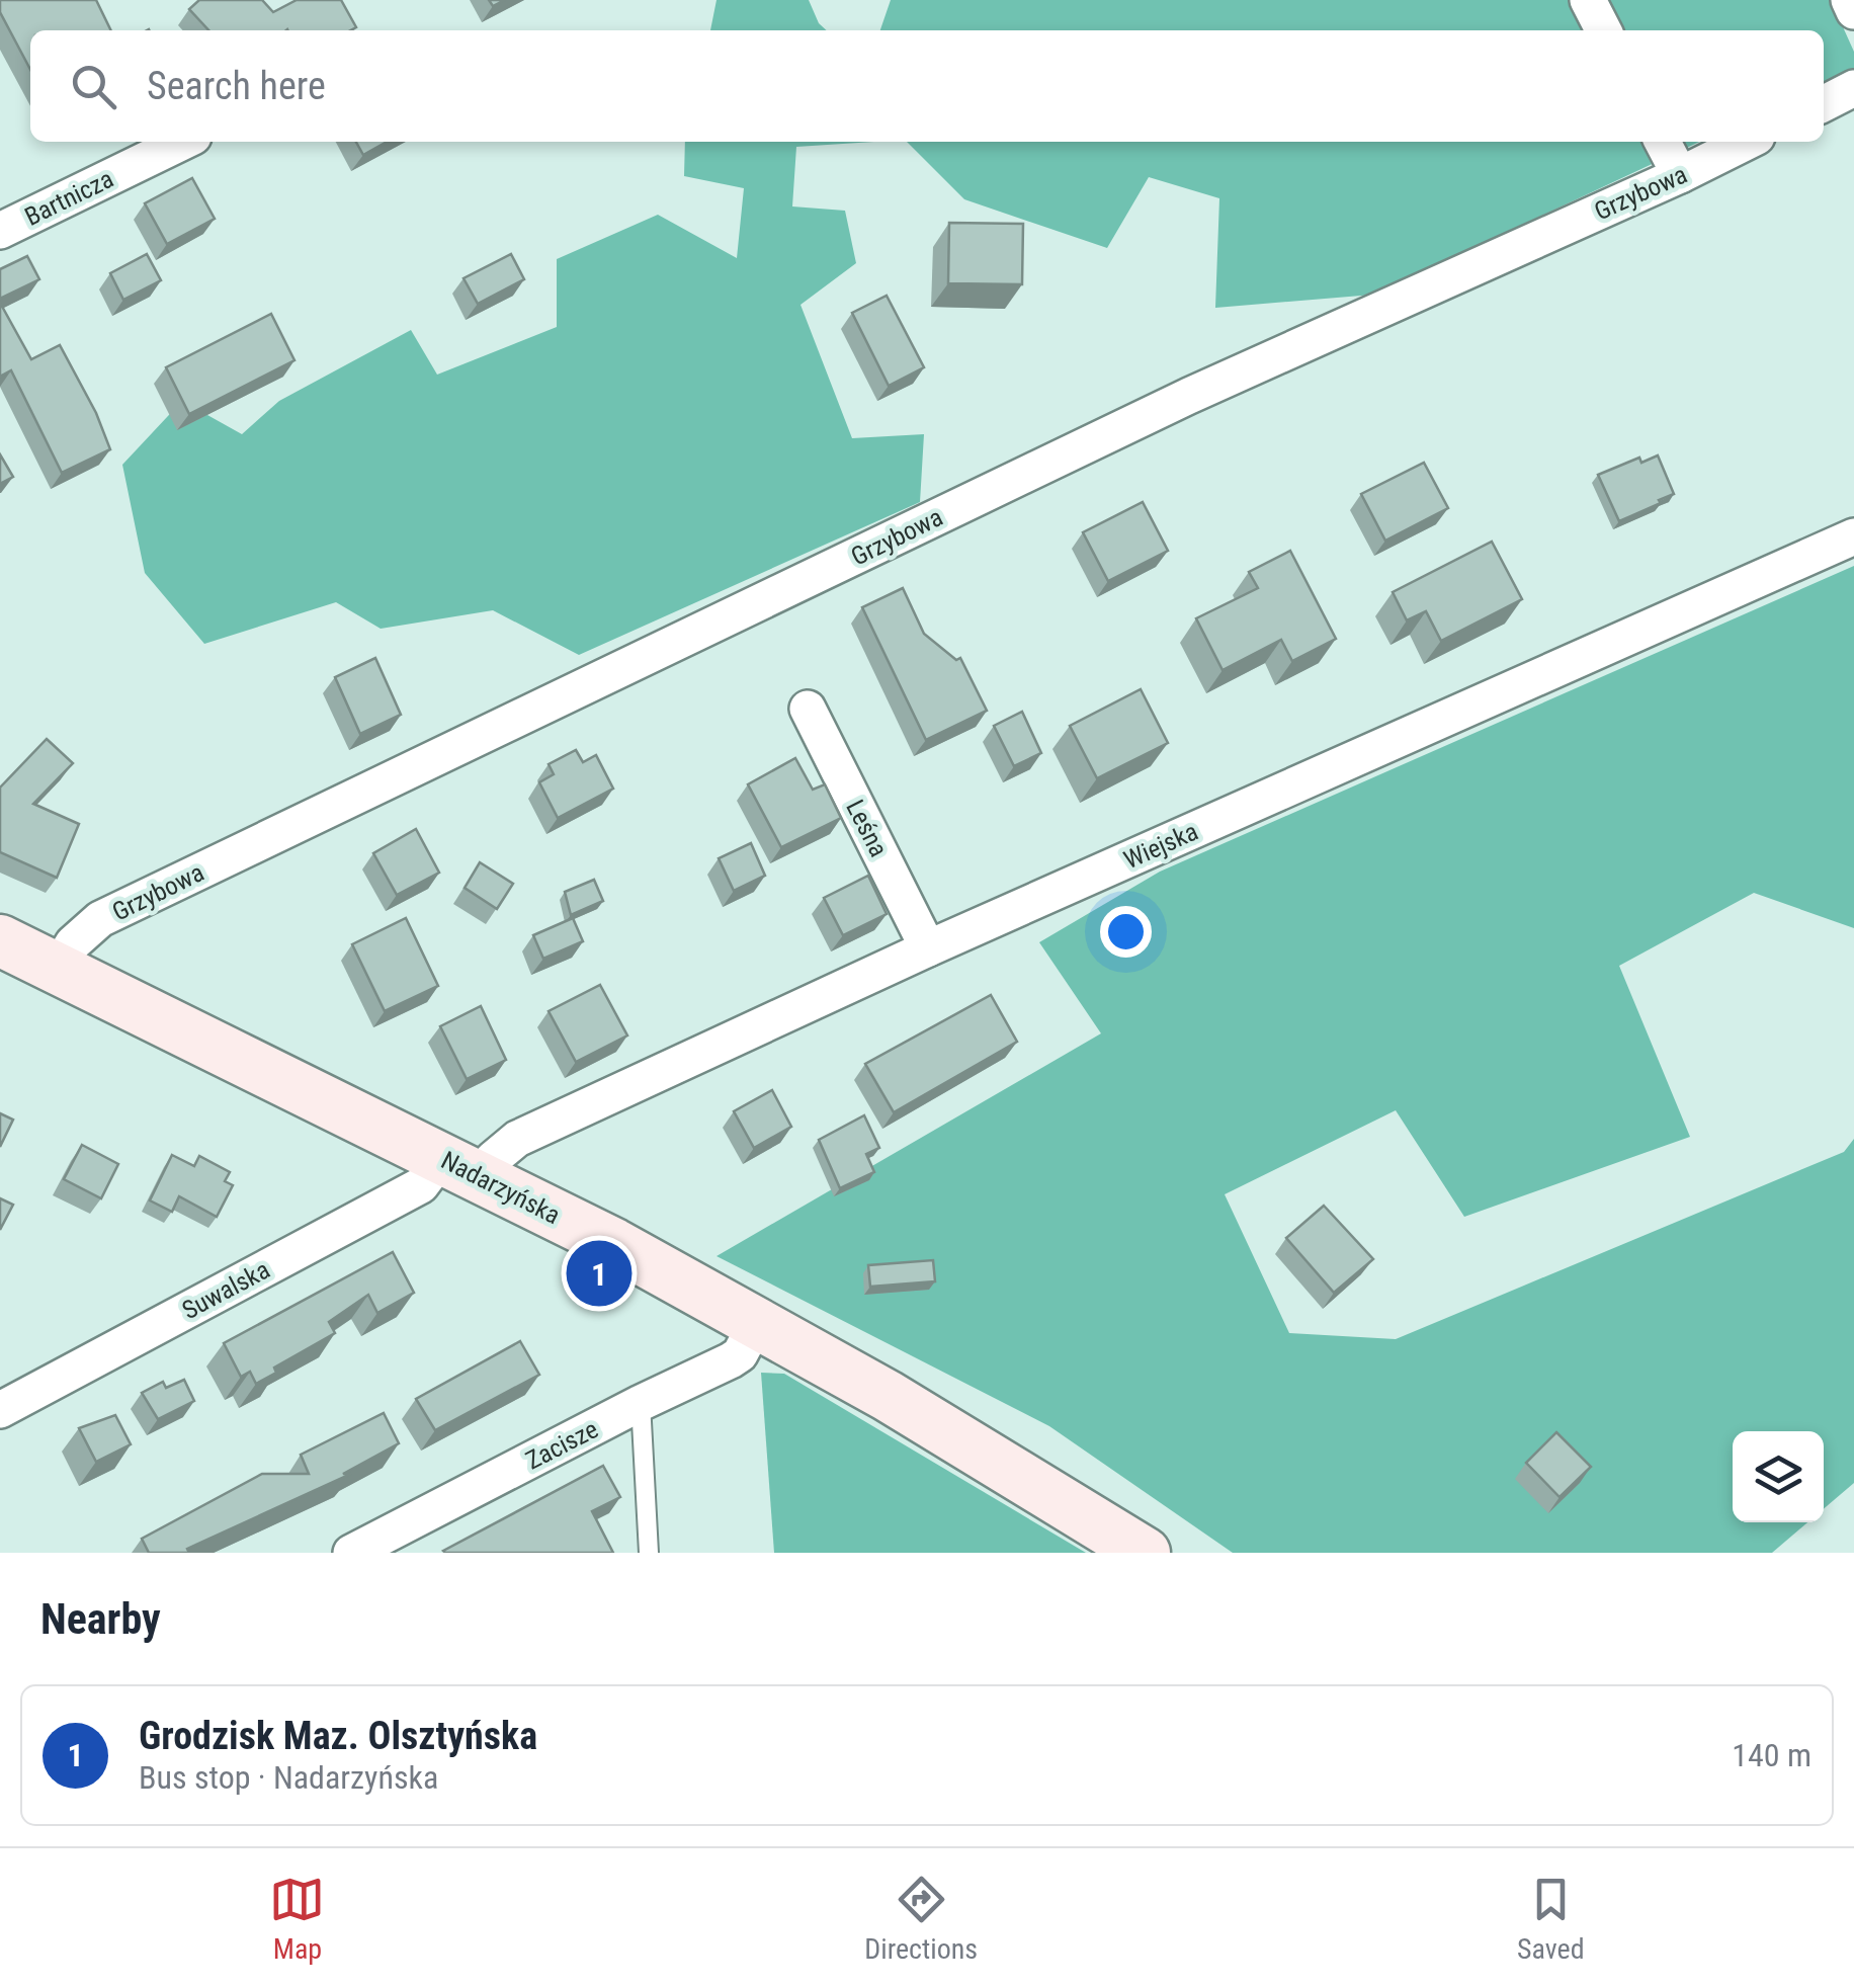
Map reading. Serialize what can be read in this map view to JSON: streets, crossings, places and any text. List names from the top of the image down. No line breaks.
{"streets":{"street":["Grzybowa","Bartnicza","Leśna","Wiejska","Nadarzyńska","Suwalska","Zacisze"]},"crossings":[["Grzybowa","Nadarzyńska"],["Leśna","Wiejska"],["Wiejska","Nadarzyńska"],["Wiejska","Suwalska"],["Nadarzyńska","Suwalska"],["Nadarzyńska","Zacisze"]],"page":{"search":"Search here","pins":"1","heading":"Nearby","list":[{"mark":"1","name":"Grodzisk Maz. Olsztyńska","note":"Bus stop · Nadarzyńska","value":"140 m"}],"nav":["Map","Directions","Saved"]}}
